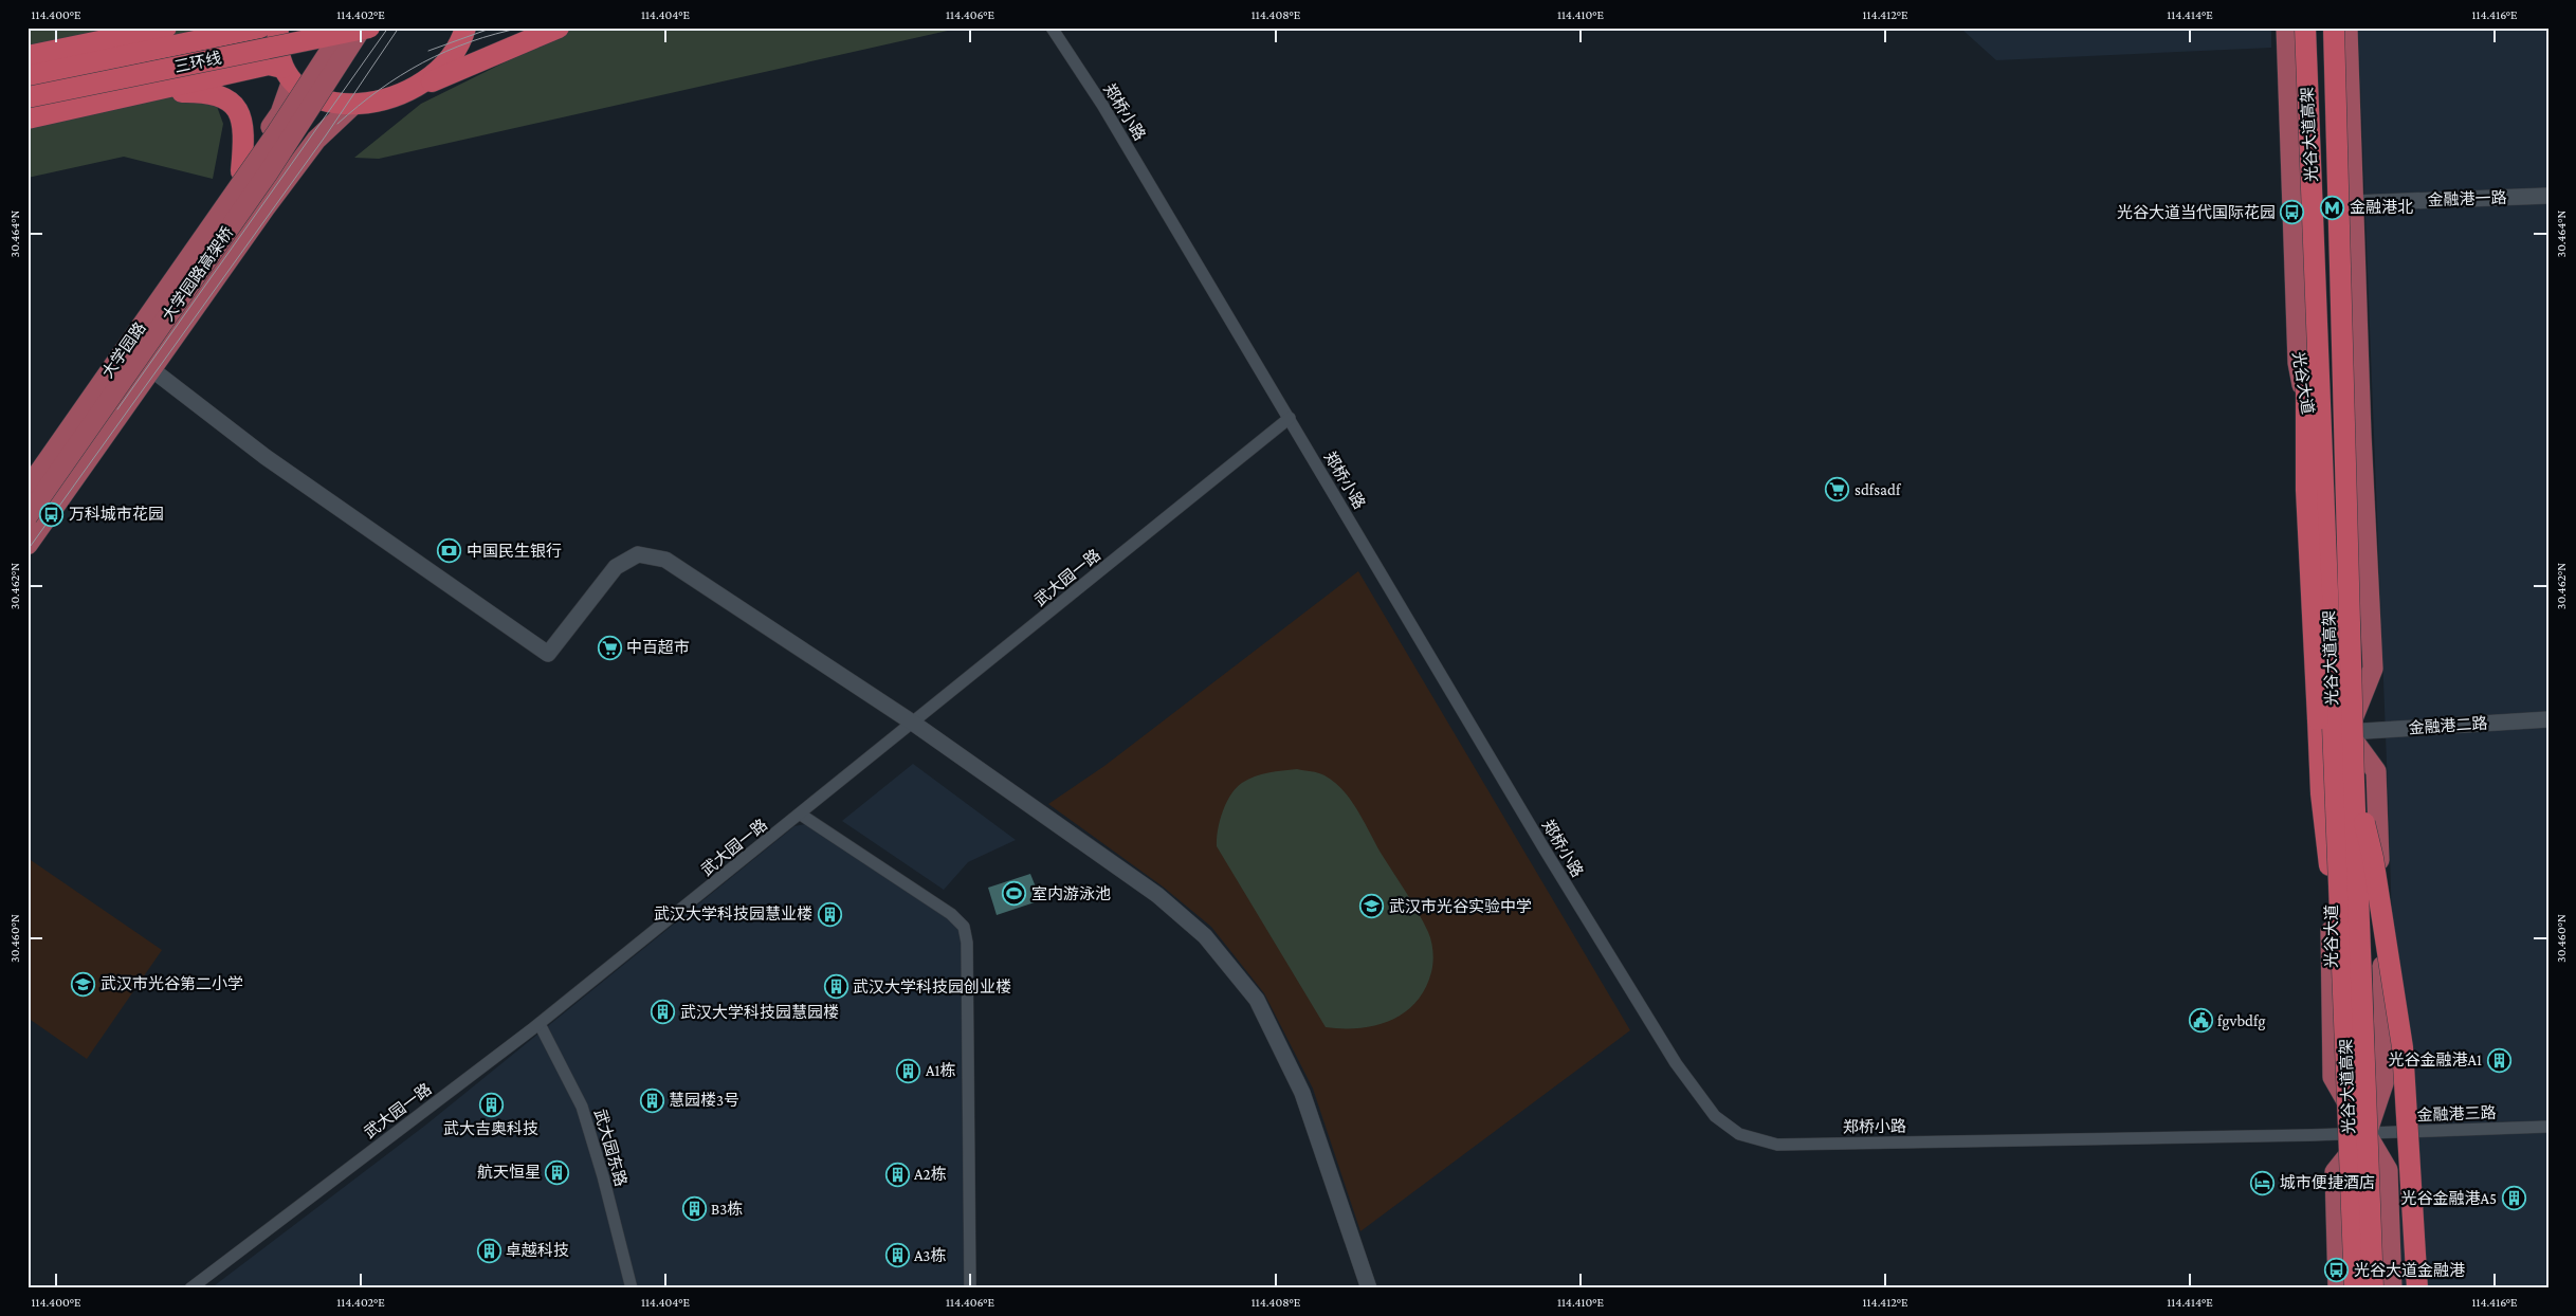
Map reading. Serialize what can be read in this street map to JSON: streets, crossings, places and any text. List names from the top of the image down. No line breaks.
{"streets":{"highway":["三环线","光谷大道高架"],"main road":["大学园路高架桥","大学园路","光谷大道"],"street":["郑桥小路","金融港一路","武大园一路","金融港二路","金融港三路","武大园东路"]},"crossings":[["郑桥小路","光谷大道"],["郑桥小路","武大园一路"],["郑桥小路","金融港三路"],["金融港一路","光谷大道"],["光谷大道","金融港二路"],["光谷大道","金融港三路"],["武大园一路","武大园东路"]],"places":{"metro station":["金融港北"],"bus stop":["光谷大道当代国际花园","万科城市花园","光谷大道金融港"],"supermarket":["sdfsadf","中百超市"],"bank":["中国民生银行"],"sports":["室内游泳池"],"school or university":["武汉市光谷实验中学","武汉市光谷第二小学"],"building":["武汉大学科技园慧业楼","武汉大学科技园创业楼","武汉大学科技园慧园楼","光谷金融港A1","A1栋","慧园楼3号","武大吉奥科技","航天恒星","A2栋","光谷金融港A5","B3栋","卓越科技","A3栋"],"public building":["fgvbdfg"],"hotel":["城市便捷酒店"]},"coordinates":["114.400°E","114.402°E","114.404°E","114.406°E","114.408°E","114.410°E","114.412°E","114.414°E","114.416°E","30.464°N","30.462°N","30.460°N"]}
